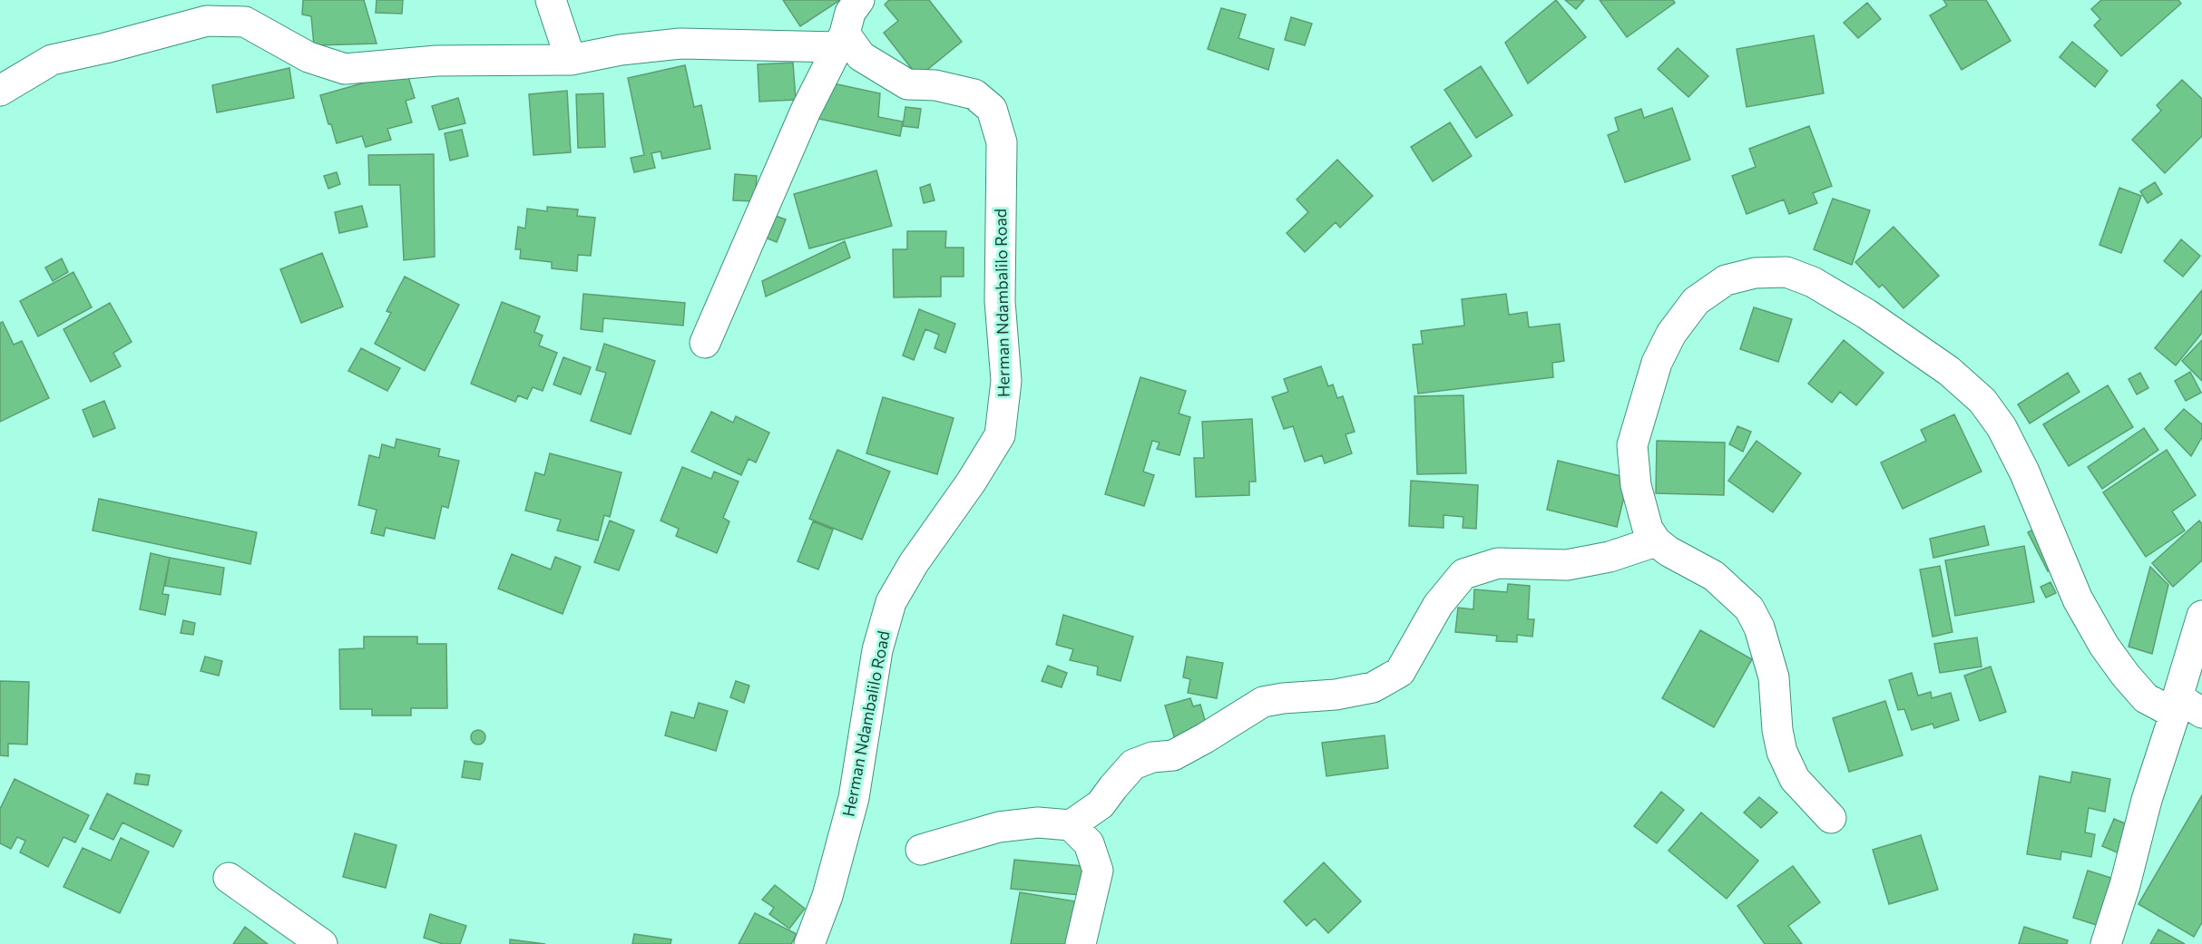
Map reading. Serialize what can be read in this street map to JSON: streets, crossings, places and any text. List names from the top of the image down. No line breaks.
{"streets":{"street":["Herman Ndambalilo Road"]}}
